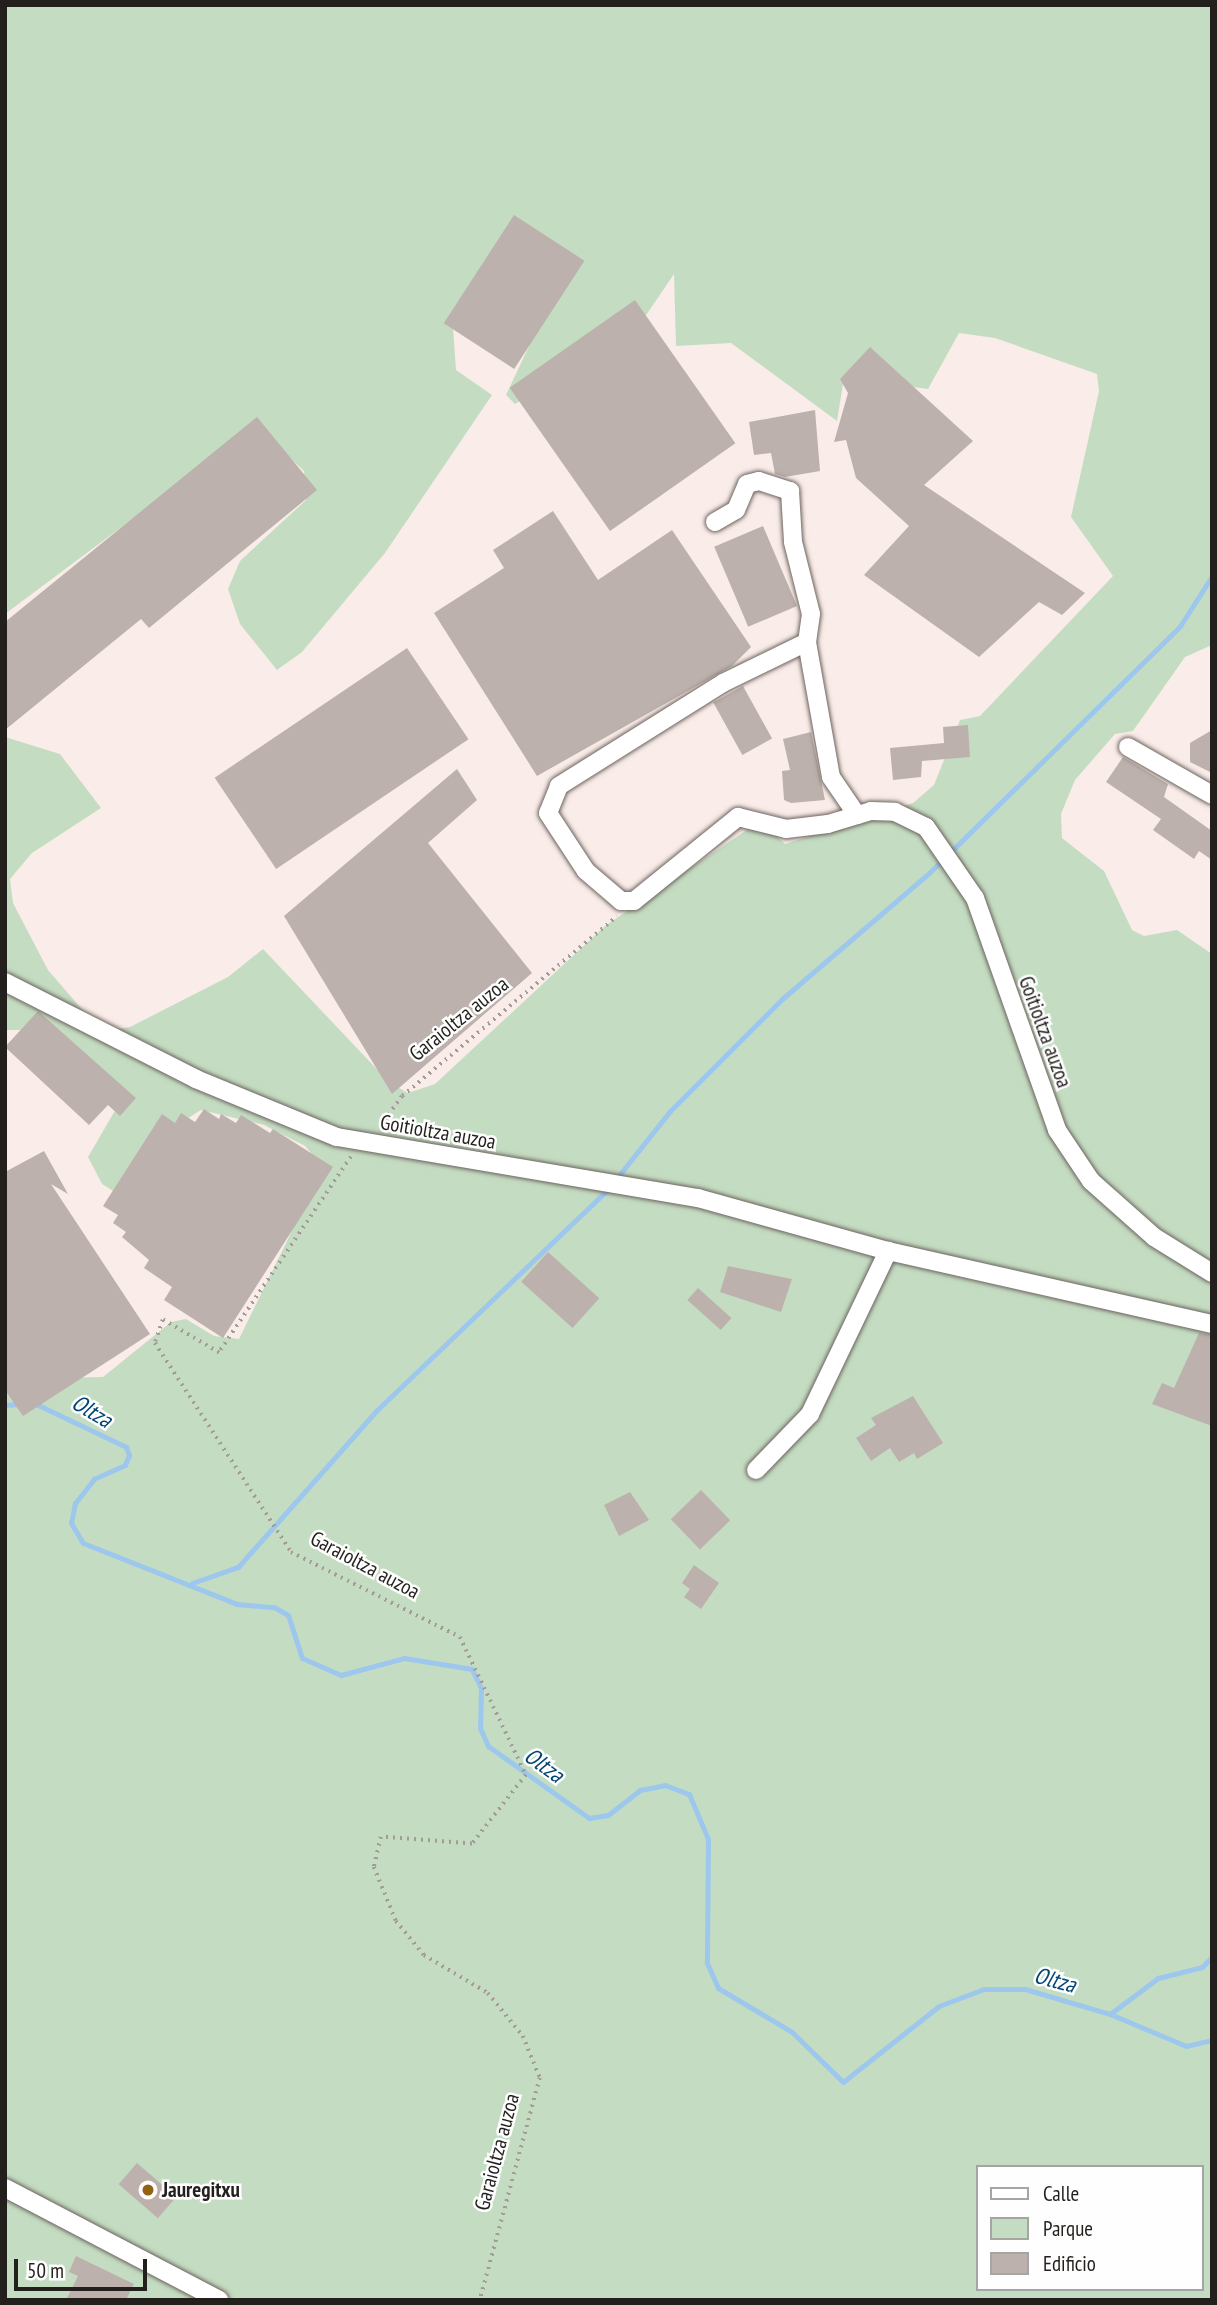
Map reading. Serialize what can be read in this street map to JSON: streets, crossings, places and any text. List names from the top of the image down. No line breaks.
{"streets":{"street":["Goitioltza auzoa"],"path":["Garaioltza auzoa"]},"crossings":[["Garaioltza auzoa","Goitioltza auzoa"]],"water":["Oltza"],"places":["Jauregitxu"],"legend":["Calle","Parque","Edificio"],"scale_bar":"50 m"}
